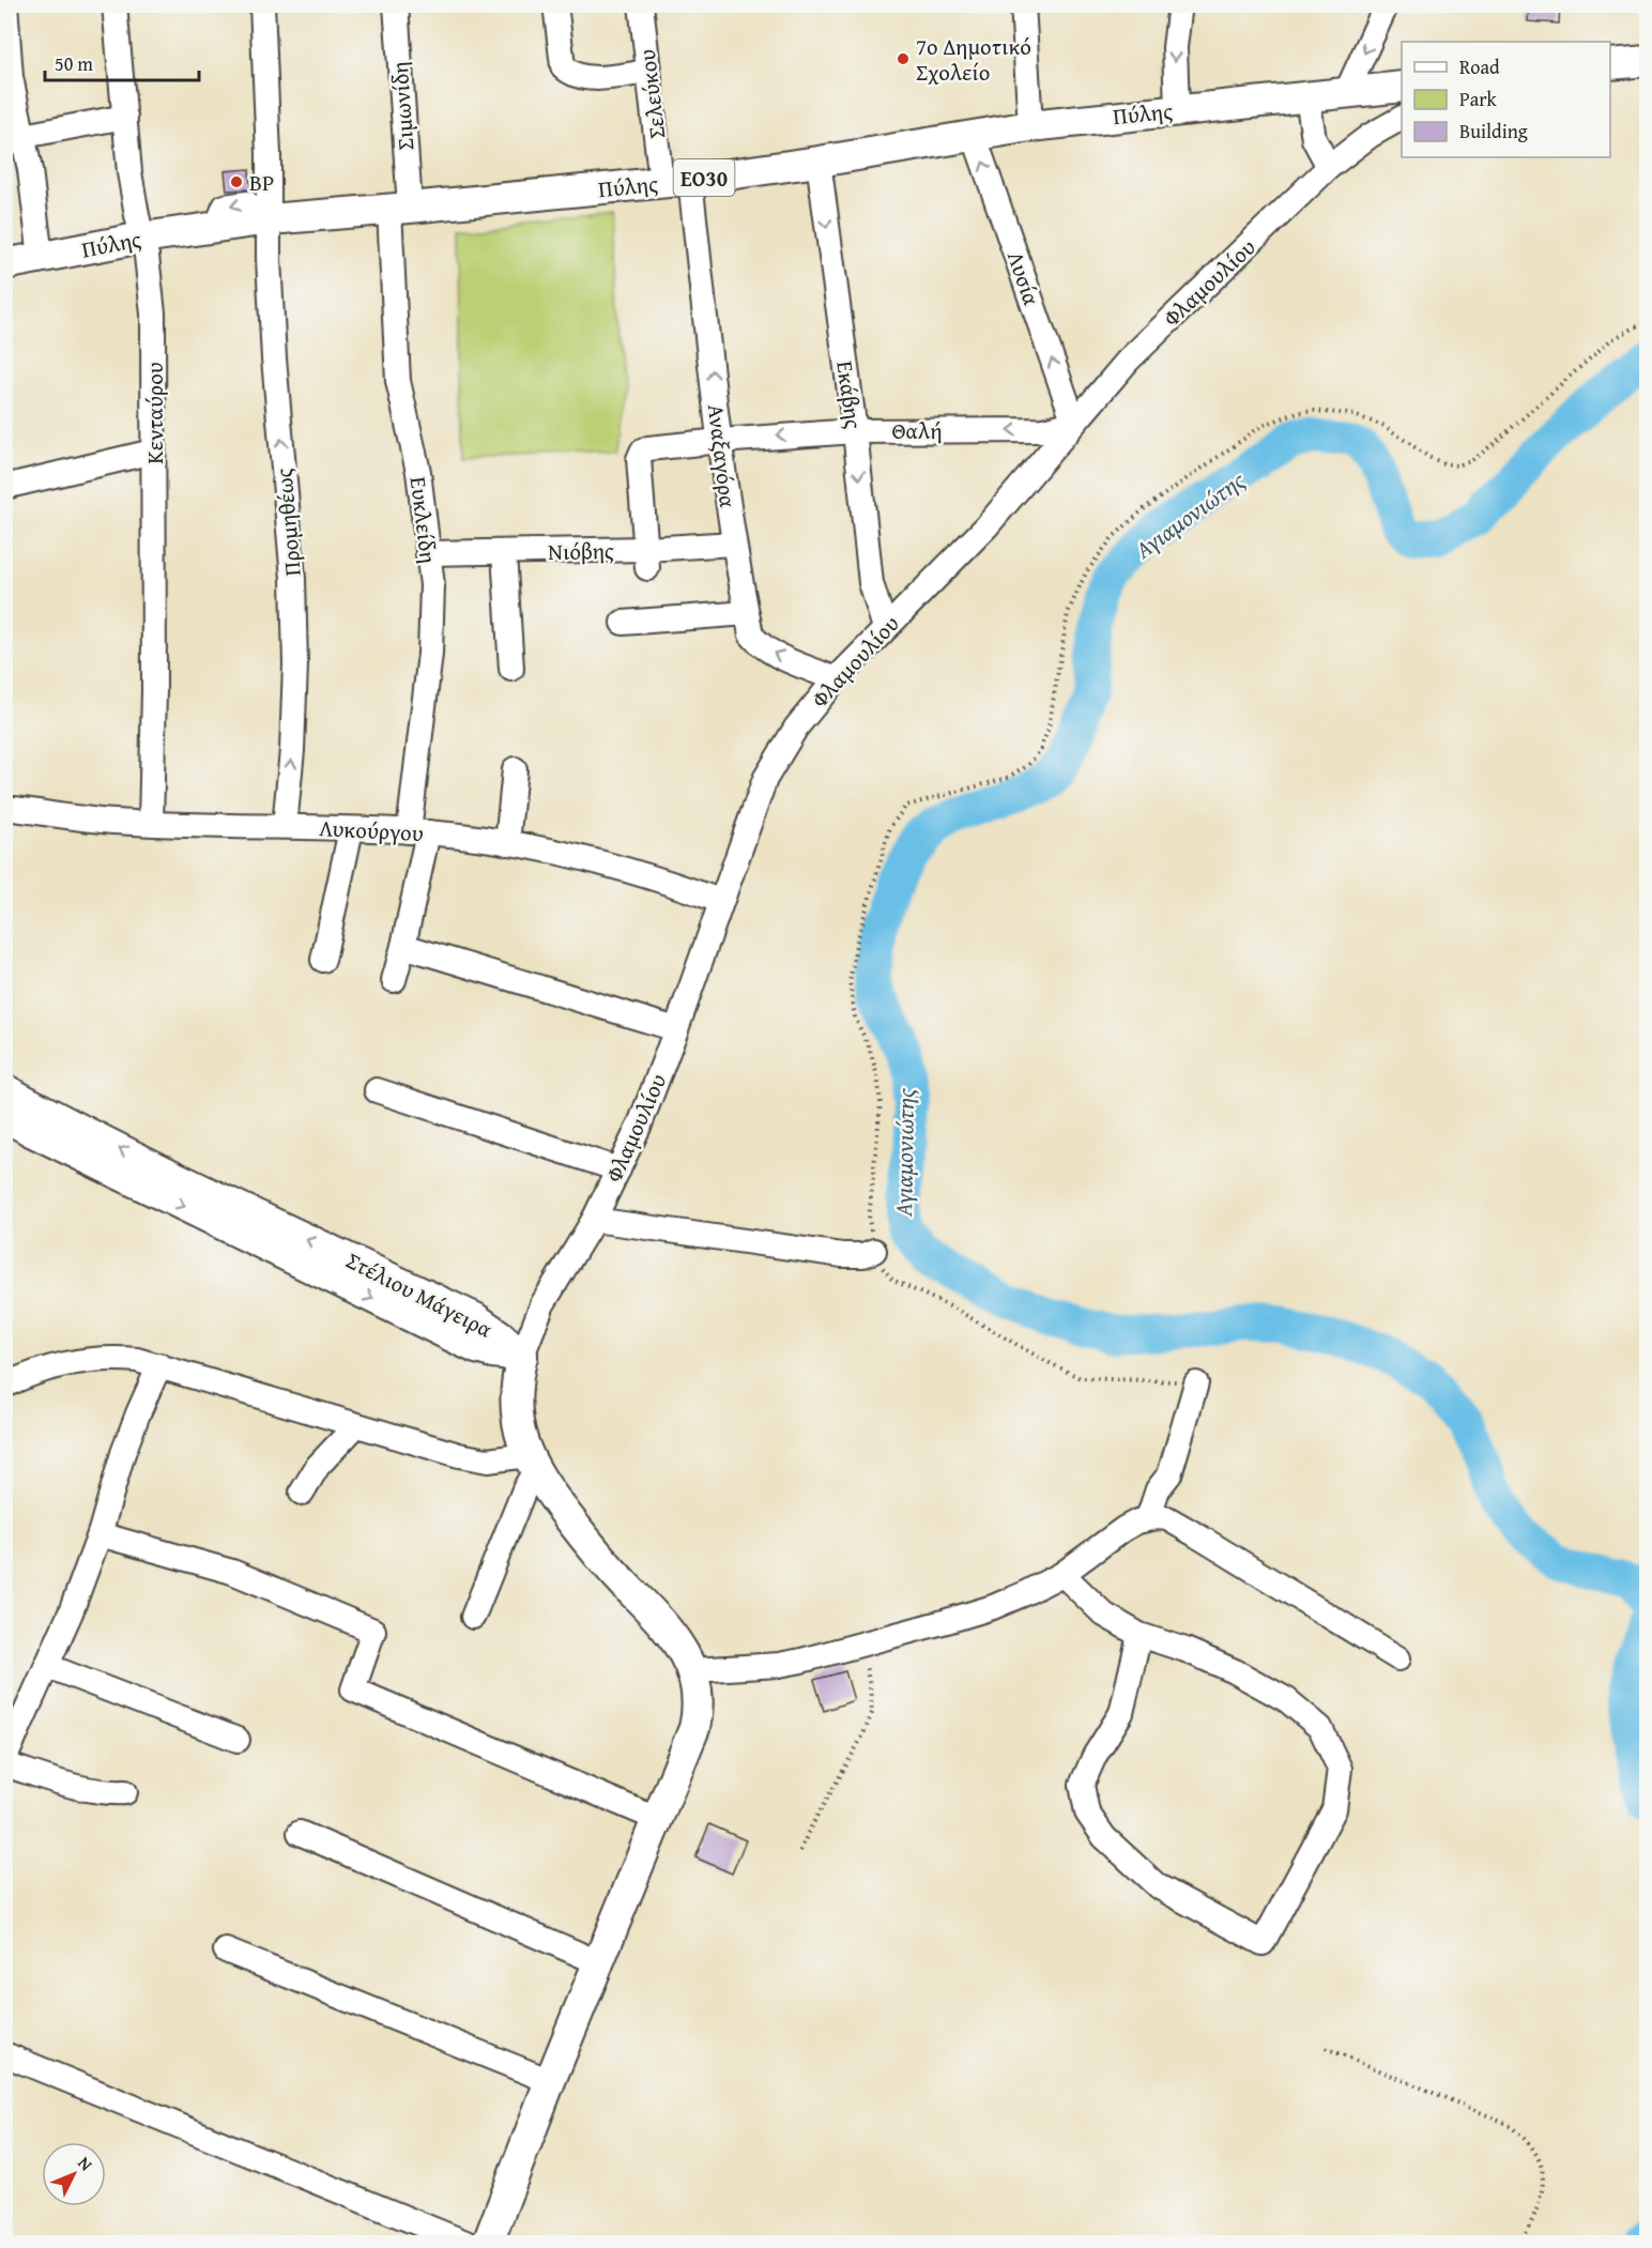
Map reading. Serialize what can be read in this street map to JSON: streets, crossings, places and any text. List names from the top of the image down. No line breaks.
{"streets":{"main road":["Πύλης","ΕΟ30","Στέλιου Μάγειρα"],"street":["Σελεύκου","Σιμωνίδη","Λυσία","Φλαμουλίου","Εκάβης","Κενταύρου","Θαλή","Αναξαγόρα","Ευκλείδη","Προμηθέως","Νιόβης","Λυκούργου"]},"crossings":[["Σελεύκου","Πύλης"],["Σελεύκου","Αναξαγόρα"],["Σιμωνίδη","Πύλης"],["Σιμωνίδη","Ευκλείδη"],["Πύλης","Λυσία"],["Πύλης","Εκάβης"],["Πύλης","Κενταύρου"],["Πύλης","Αναξαγόρα"],["Πύλης","Ευκλείδη"],["Πύλης","Προμηθέως"],["Λυσία","Φλαμουλίου"],["Λυσία","Θαλή"],["Φλαμουλίου","Εκάβης"],["Φλαμουλίου","Θαλή"],["Φλαμουλίου","Αναξαγόρα"],["Φλαμουλίου","Λυκούργου"],["Φλαμουλίου","Στέλιου Μάγειρα"],["Εκάβης","Θαλή"],["Κενταύρου","Λυκούργου"],["Θαλή","Αναξαγόρα"],["Θαλή","Νιόβης"],["Αναξαγόρα","Νιόβης"],["Ευκλείδη","Νιόβης"],["Ευκλείδη","Λυκούργου"],["Προμηθέως","Λυκούργου"]],"one_way":["Λυσία","Εκάβης","Θαλή","Αναξαγόρα","Προμηθέως"],"water":["Αγιαμονιώτης"],"places":["7ο Δημοτικό Σχολείο","BP"],"legend":["Road","Park","Building"],"scale_bar":"50 m","north":"top right"}
